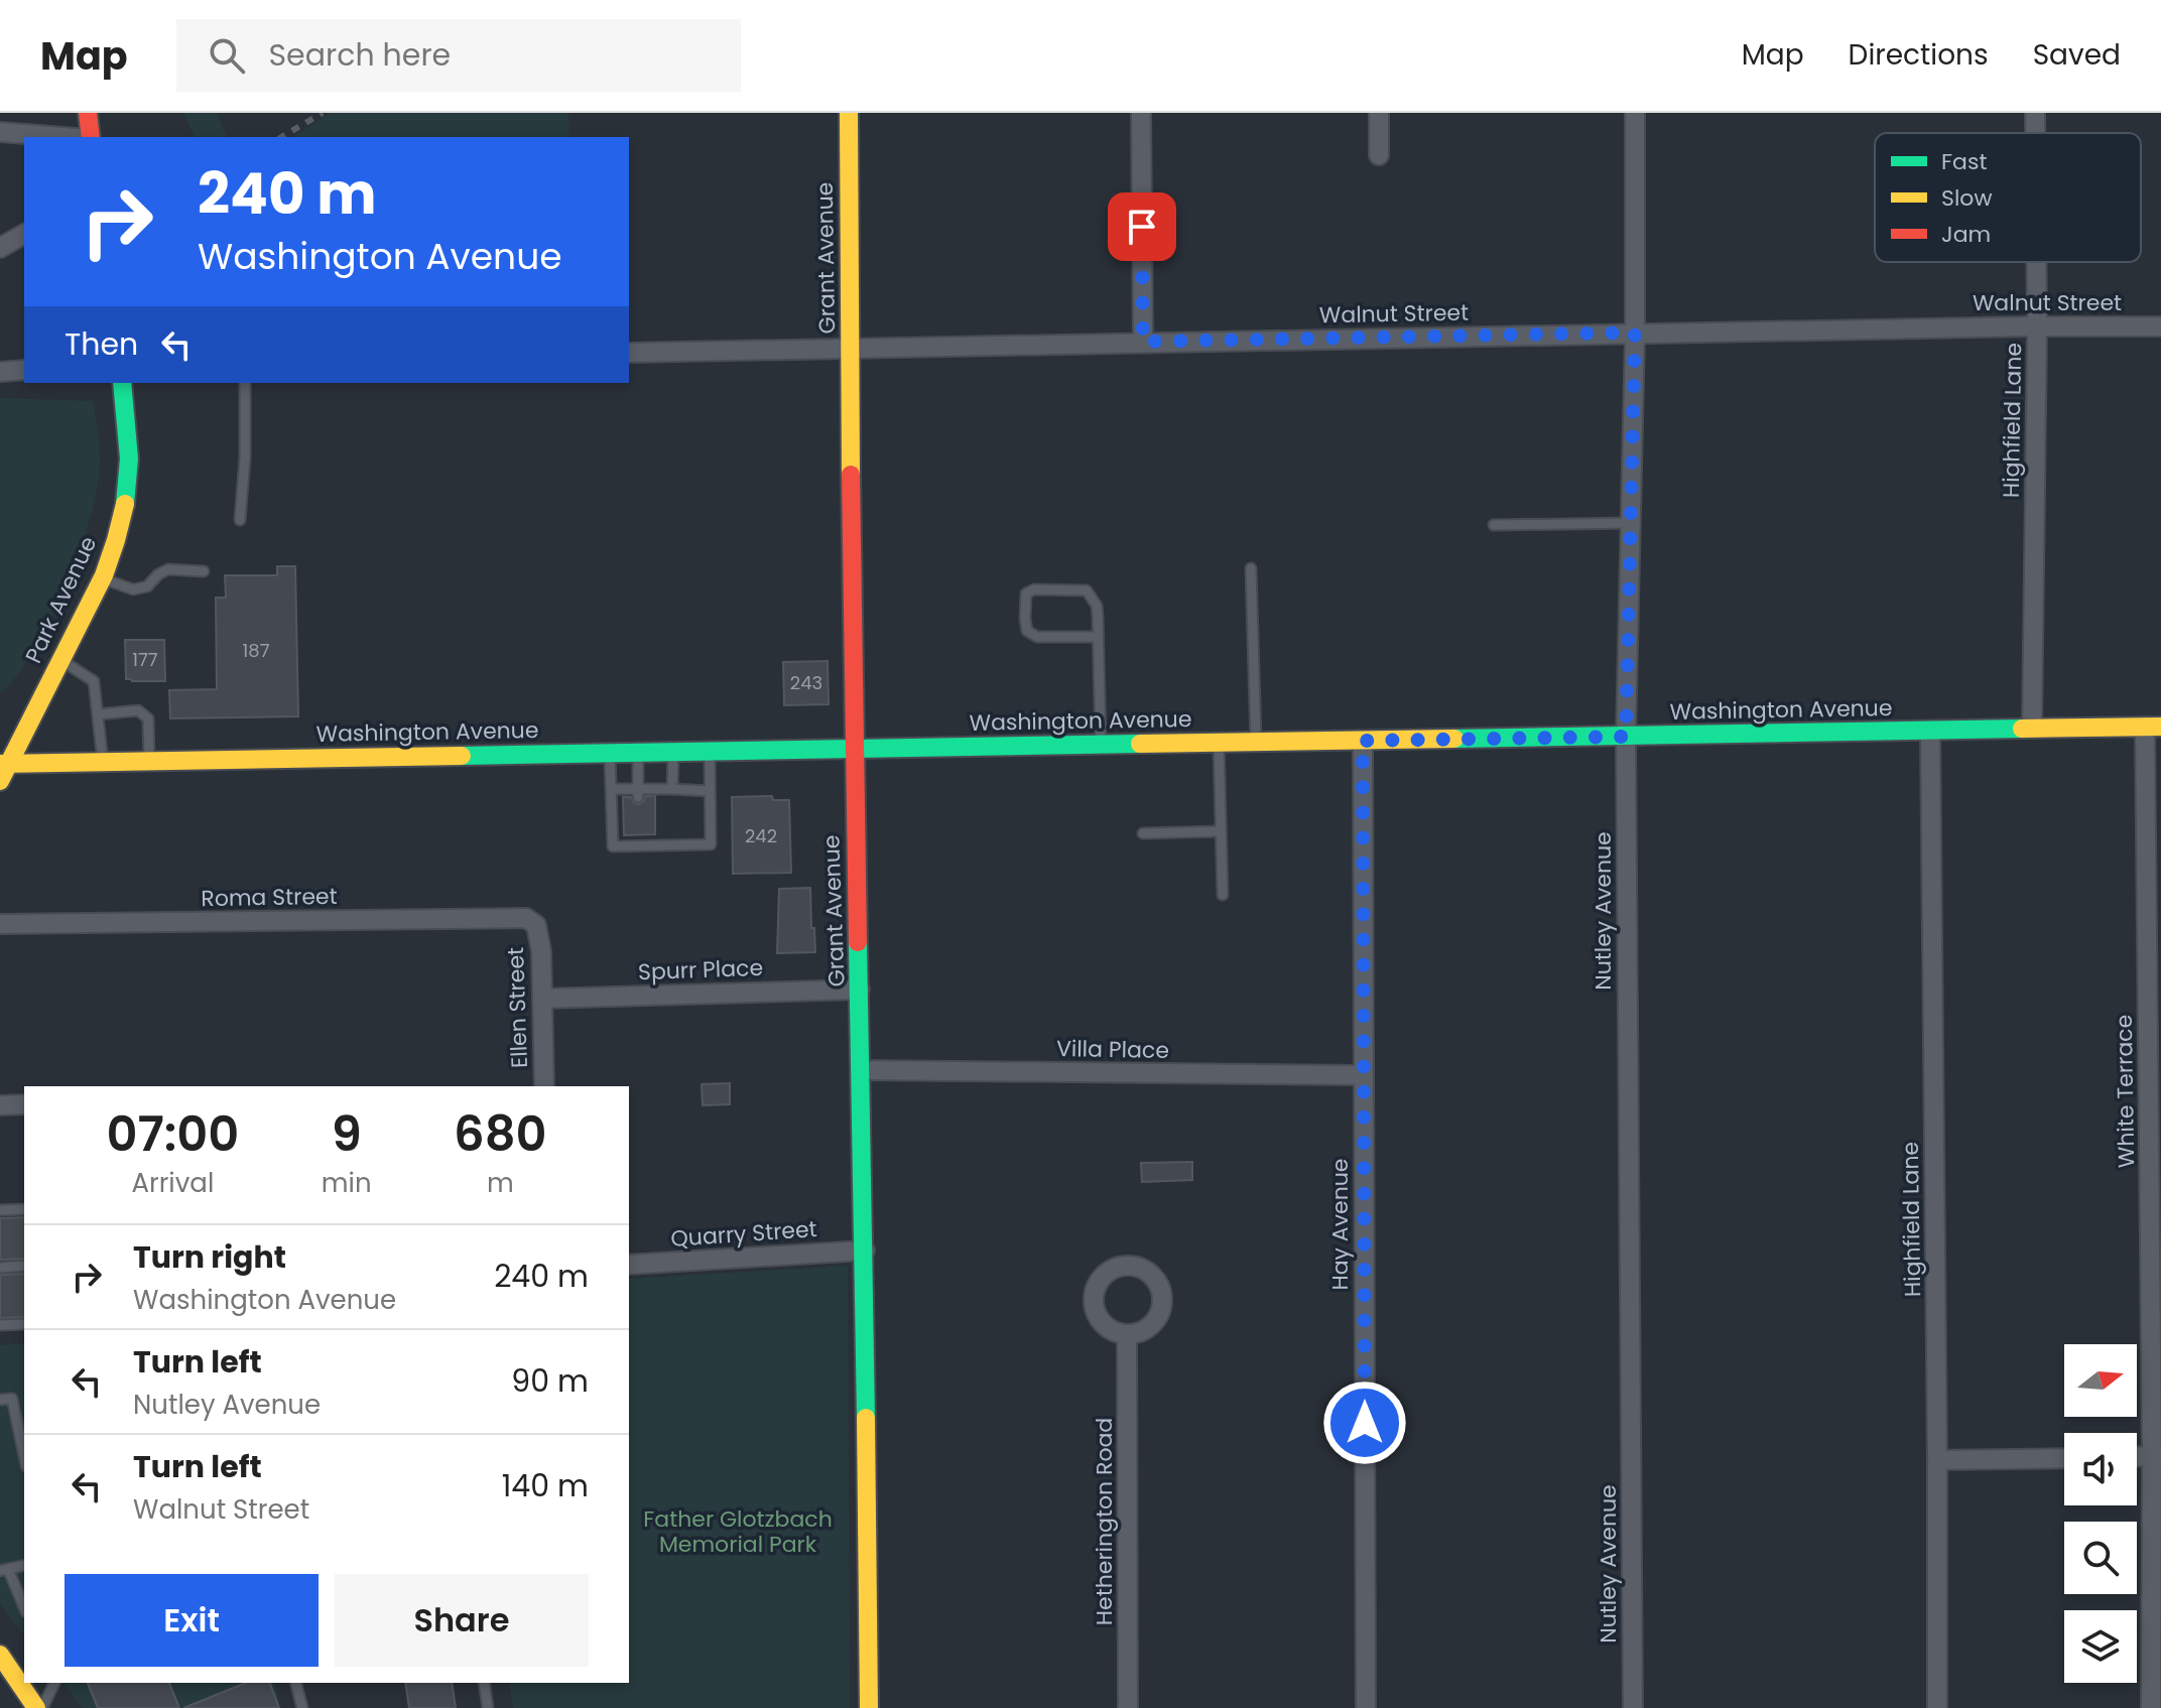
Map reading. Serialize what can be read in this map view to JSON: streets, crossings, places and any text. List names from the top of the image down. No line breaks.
{"streets":{"main road":["Grant Avenue","Park Avenue","Washington Avenue"],"street":["Walnut Street","Highfield Lane","Roma Street","Nutley Avenue","Spurr Place","Ellen Street","Villa Place","White Terrace","Hay Avenue","Quarry Street","Hetherington Road"]},"crossings":[["Grant Avenue","Walnut Street"],["Grant Avenue","Washington Avenue"],["Grant Avenue","Spurr Place"],["Grant Avenue","Villa Place"],["Grant Avenue","Quarry Street"],["Walnut Street","Highfield Lane"],["Walnut Street","Nutley Avenue"],["Highfield Lane","Washington Avenue"],["Park Avenue","Washington Avenue"],["Washington Avenue","Nutley Avenue"],["Washington Avenue","White Terrace"],["Washington Avenue","Hay Avenue"],["Roma Street","Ellen Street"],["Spurr Place","Ellen Street"],["Villa Place","Hay Avenue"]],"parks":["Father Glotzbach Memorial Park"],"house_numbers":["187","177","243","242"],"legend":["Fast","Slow","Jam"],"north":"right","page":{"header":"Map","search":"Search here","nav":["Map","Directions","Saved"],"turn":["240 m","Washington Avenue"],"then":"Then","eta":["07:00","Arrival","9","min","680","m"],"list":[{"name":"Turn right","note":"Washington Avenue","value":"240 m"},{"name":"Turn left","note":"Nutley Avenue","value":"90 m"},{"name":"Turn left","note":"Walnut Street","value":"140 m"}],"buttons":["Exit","Share"]}}
